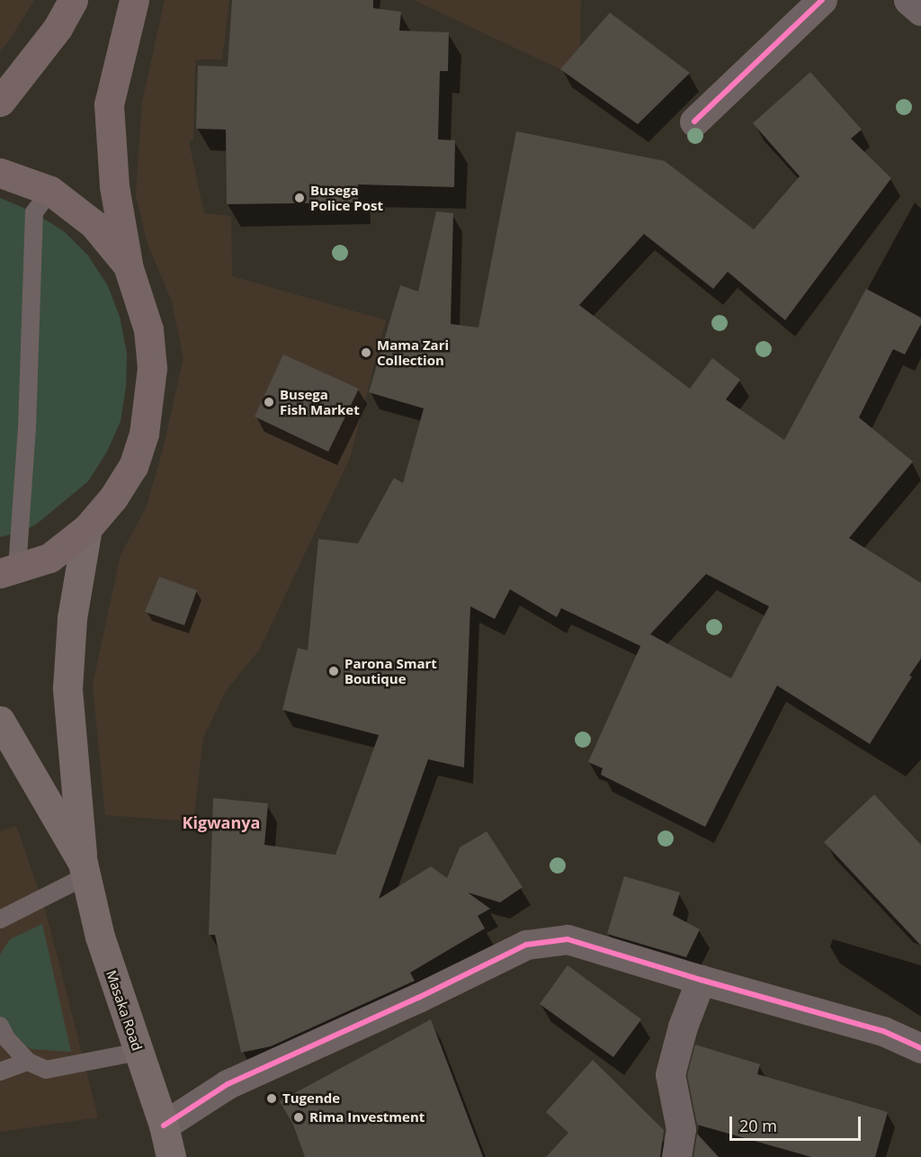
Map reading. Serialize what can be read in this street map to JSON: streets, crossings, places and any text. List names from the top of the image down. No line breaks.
{"streets":{"main road":["Masaka Road"]},"districts":["Kigwanya"],"places":["Busega Police Post","Mama Zari Collection","Busega Fish Market","Parona Smart Boutique","Tugende","Rima Investment"],"scale_bar":"20 m"}
